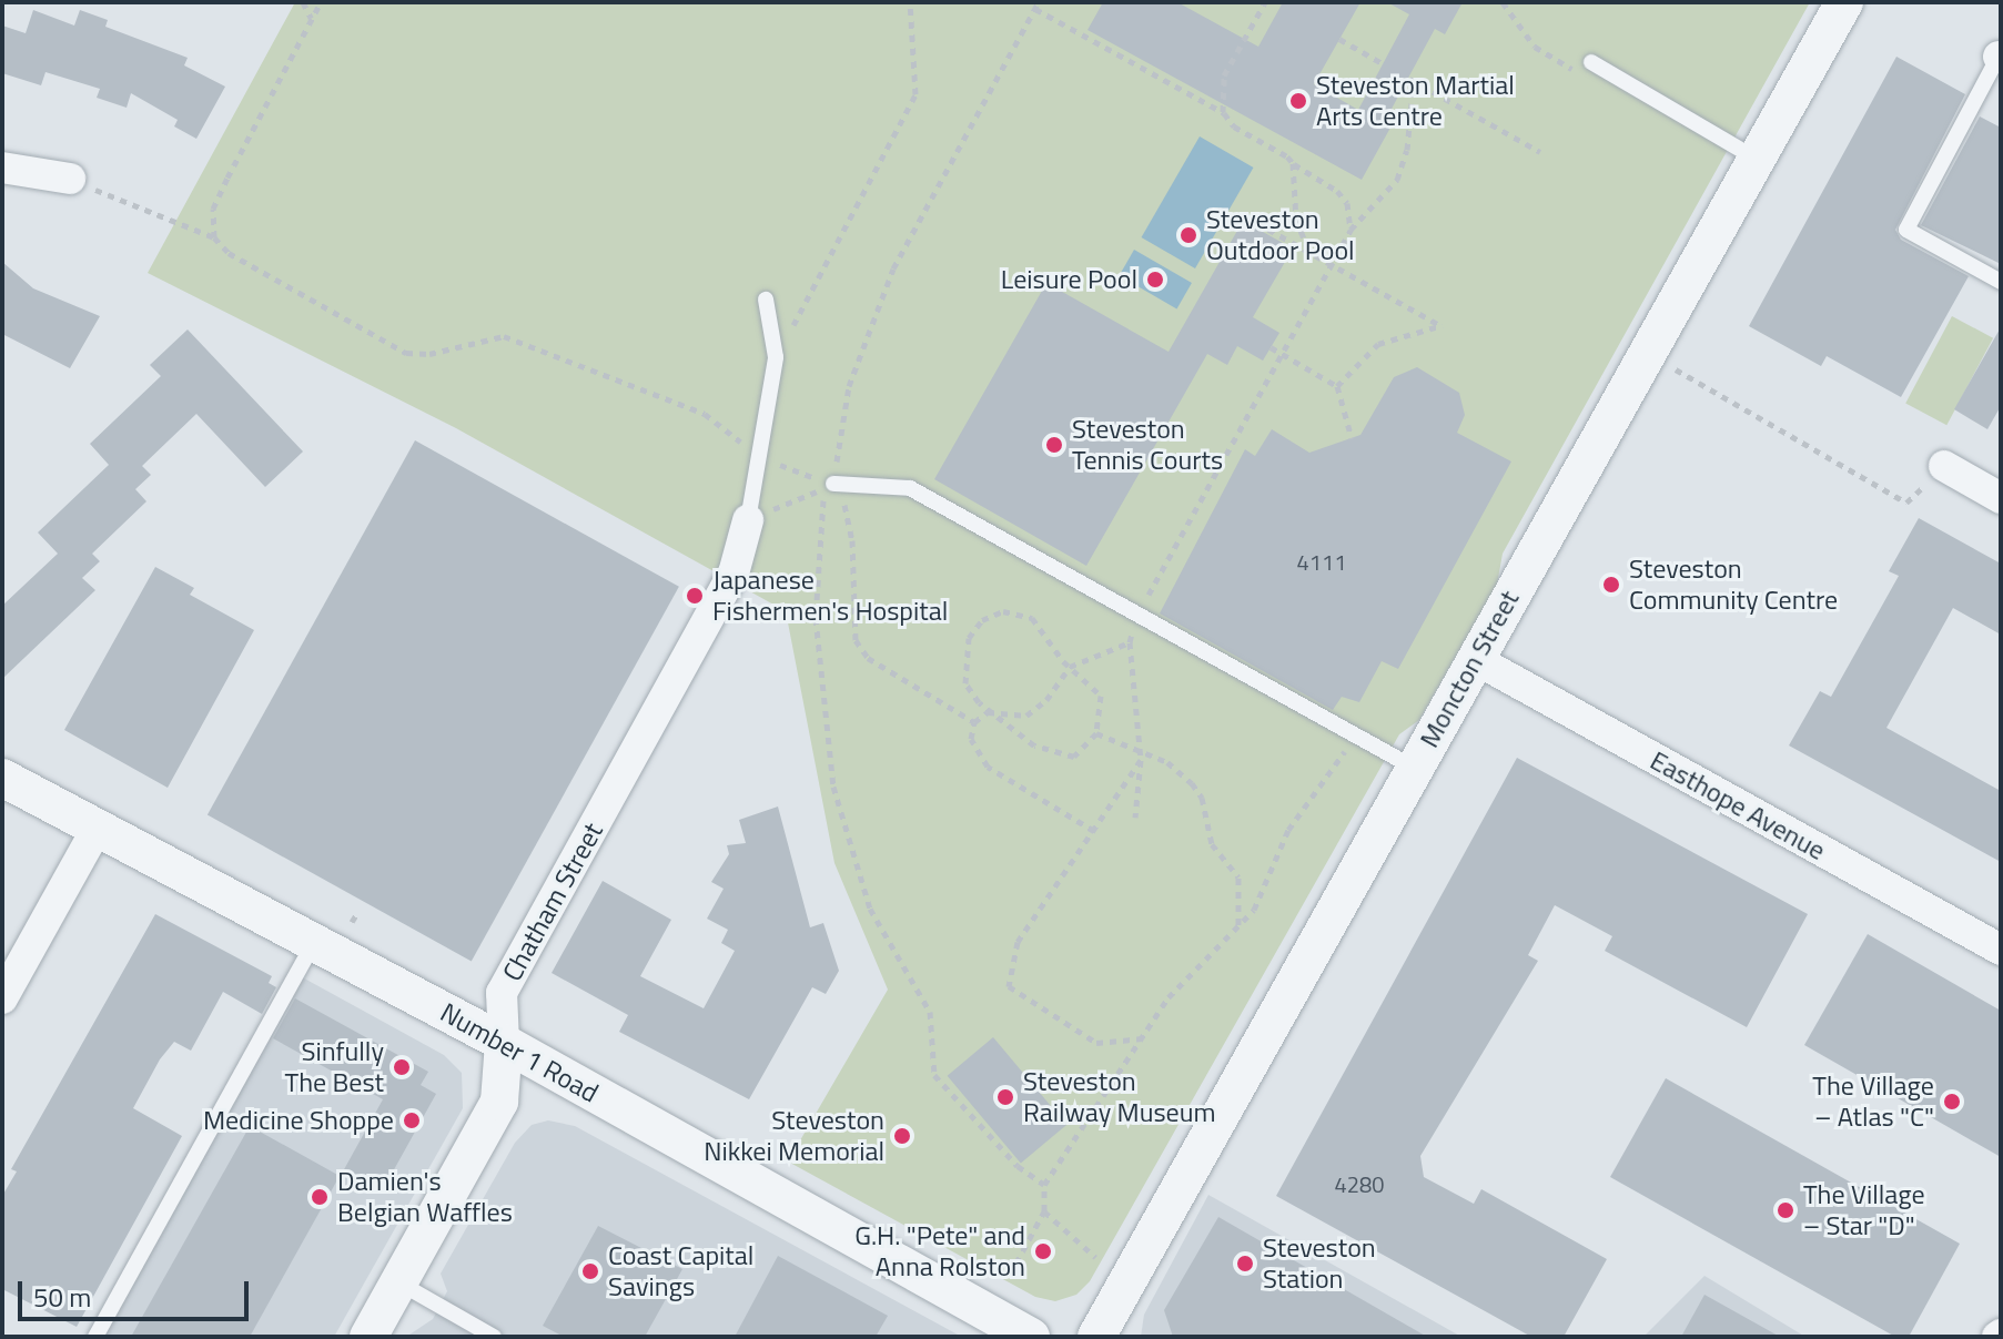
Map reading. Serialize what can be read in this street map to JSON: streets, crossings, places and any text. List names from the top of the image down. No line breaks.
{"streets":{"street":["Moncton Street","Easthope Avenue","Chatham Street","Number 1 Road"]},"crossings":[["Moncton Street","Easthope Avenue"],["Chatham Street","Number 1 Road"]],"places":["Steveston Martial Arts Centre","Steveston Outdoor Pool","Leisure Pool","Steveston Tennis Courts","Steveston Community Centre","Japanese Fishermen's Hospital","Sinfully The Best","Steveston Railway Museum","The Village – Atlas \"C\"","Medicine Shoppe","Steveston Nikkei Memorial","Damien's Belgian Waffles","The Village – Star \"D\"","G.H. \"Pete\" and Anna Rolston","Steveston Station","Coast Capital Savings"],"house_numbers":["4111","4280"],"scale_bar":"50 m"}
